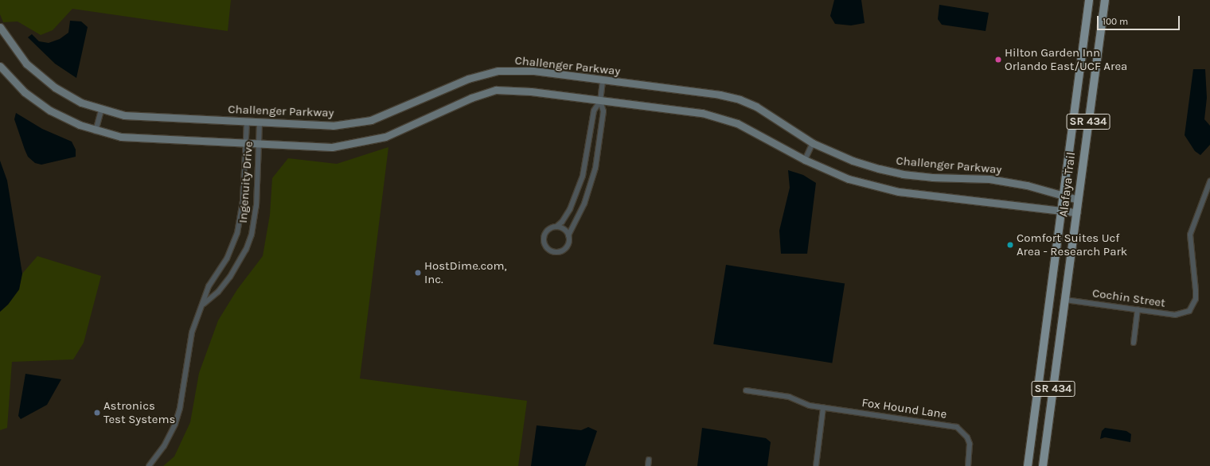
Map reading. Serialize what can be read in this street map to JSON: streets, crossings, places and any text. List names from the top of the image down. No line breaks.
{"streets":{"main road":["Challenger Parkway","SR 434","Alafaya Trail"],"street":["Ingenuity Drive","Cochin Street","Fox Hound Lane"]},"crossings":[["Challenger Parkway","Ingenuity Drive"],["Challenger Parkway","Alafaya Trail"],["Alafaya Trail","Cochin Street"]],"places":["Hilton Garden Inn Orlando East/UCF Area","Comfort Suites Ucf Area - Research Park","HostDime.com, Inc.","Astronics Test Systems"],"scale_bar":"100 m"}
